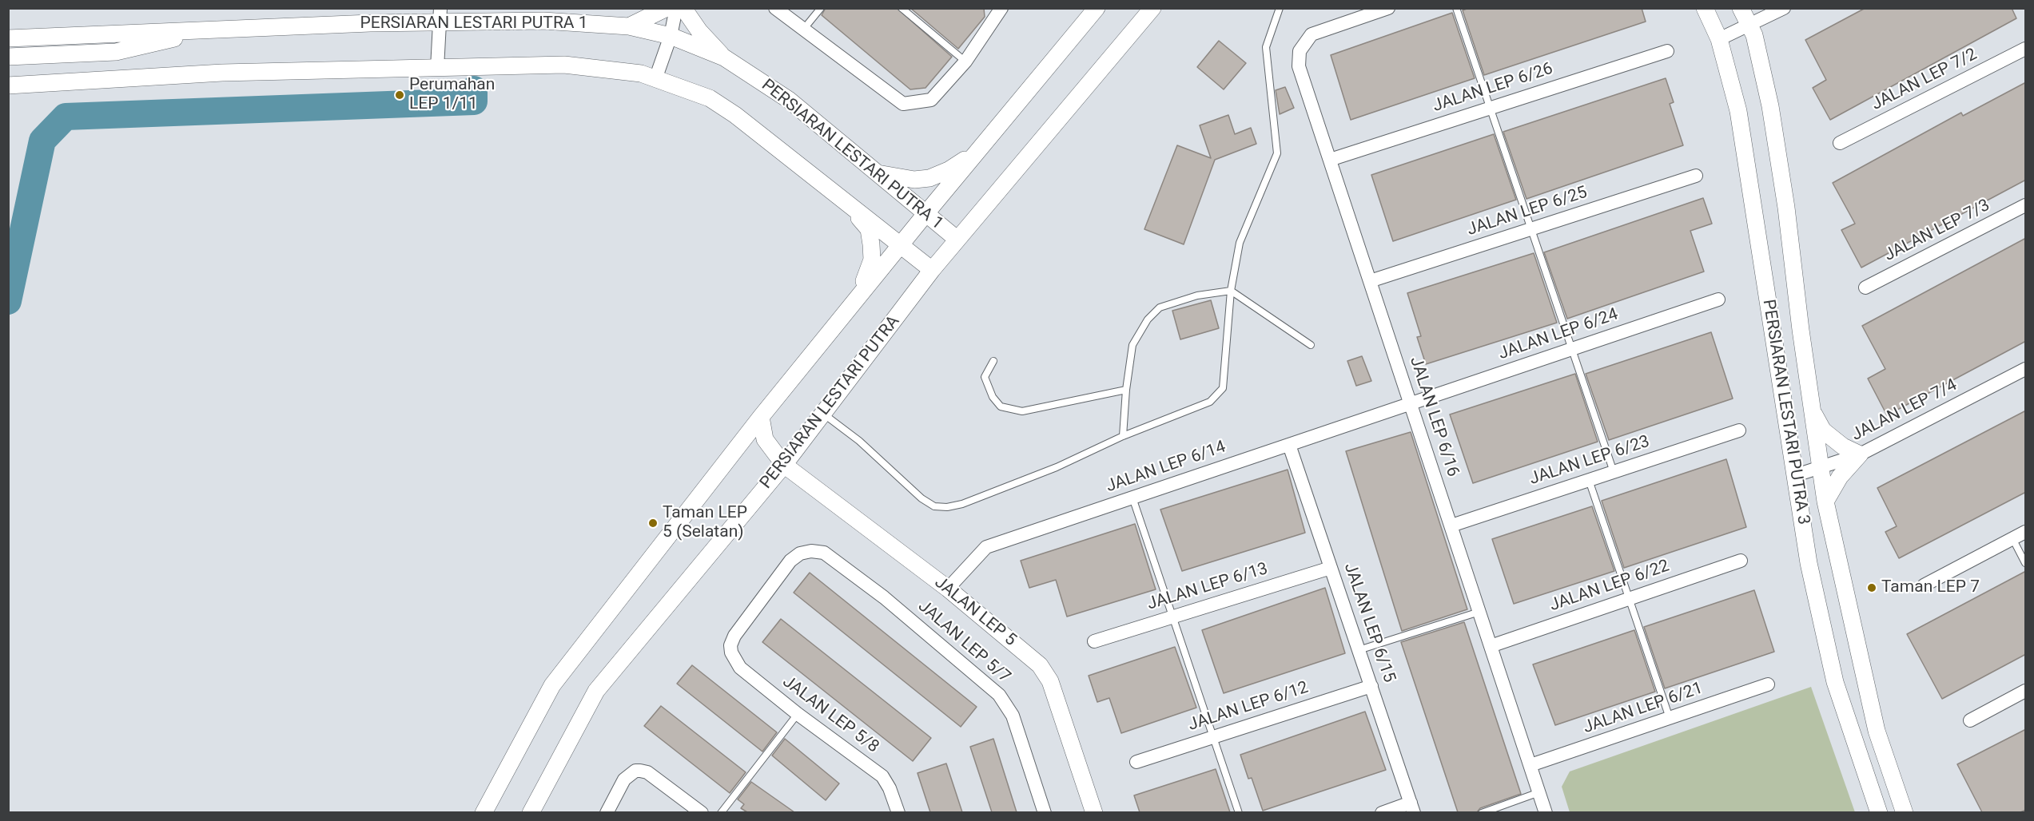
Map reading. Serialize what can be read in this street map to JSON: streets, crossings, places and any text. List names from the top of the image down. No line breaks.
{"streets":{"street":["PERSIARAN LESTARI PUTRA 1","JALAN LEP 7/2","JALAN LEP 6/26","JALAN LEP 6/25","JALAN LEP 7/3","JALAN LEP 6/24","PERSIARAN LESTARI PUTRA","JALAN LEP 7/4","PERSIARAN LESTARI PUTRA 3","JALAN LEP 6/16","JALAN LEP 6/23","JALAN LEP 6/14","JALAN LEP 6/22","JALAN LEP 6/13","JALAN LEP 5","JALAN LEP 6/15","JALAN LEP 5/7","JALAN LEP 6/12","JALAN LEP 6/21","JALAN LEP 5/8"]},"crossings":[["PERSIARAN LESTARI PUTRA 1","PERSIARAN LESTARI PUTRA"],["JALAN LEP 6/26","JALAN LEP 6/16"],["JALAN LEP 6/25","JALAN LEP 6/16"],["JALAN LEP 6/24","JALAN LEP 6/16"],["JALAN LEP 6/24","JALAN LEP 6/14"],["PERSIARAN LESTARI PUTRA","JALAN LEP 5"],["JALAN LEP 7/4","PERSIARAN LESTARI PUTRA 3"],["JALAN LEP 6/16","JALAN LEP 6/23"],["JALAN LEP 6/16","JALAN LEP 6/14"],["JALAN LEP 6/16","JALAN LEP 6/22"],["JALAN LEP 6/16","JALAN LEP 6/21"],["JALAN LEP 6/14","JALAN LEP 5"],["JALAN LEP 6/14","JALAN LEP 6/15"],["JALAN LEP 6/13","JALAN LEP 6/15"],["JALAN LEP 6/15","JALAN LEP 6/12"],["JALAN LEP 5/7","JALAN LEP 5/8"]],"places":["Perumahan LEP 1/11","Taman LEP 5 (Selatan)","Taman LEP 7"]}
